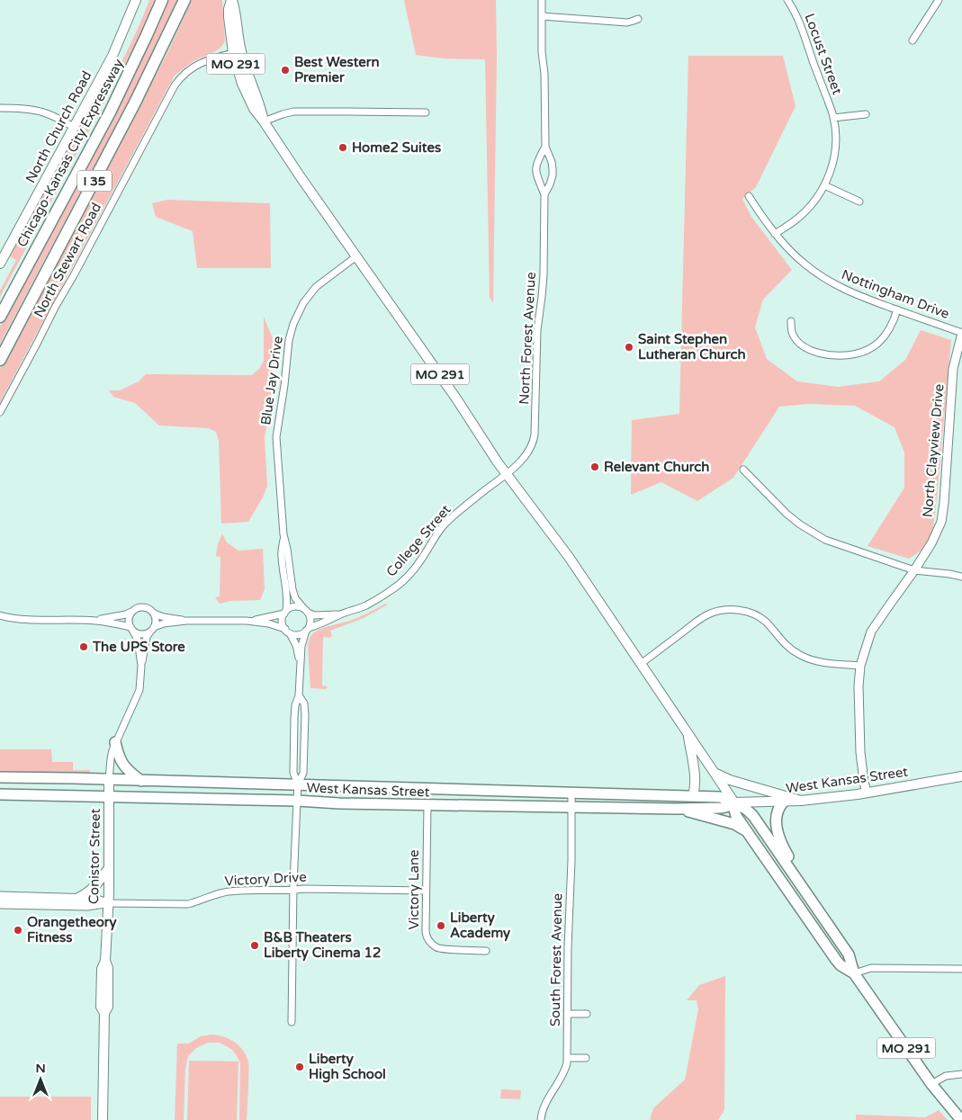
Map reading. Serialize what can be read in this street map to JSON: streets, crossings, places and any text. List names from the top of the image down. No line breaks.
{"streets":{"highway":["MO 291","Chicago-Kansas City Expressway","I 35","West Kansas Street"],"main road":["North Church Road","Conistor Street"],"street":["Locust Street","North Stewart Road","Nottingham Drive","North Forest Avenue","Blue Jay Drive","North Clayview Drive","College Street","Victory Drive","Victory Lane","South Forest Avenue"]},"crossings":[["Locust Street","Nottingham Drive"],["MO 291","North Stewart Road"],["MO 291","North Forest Avenue"],["MO 291","Blue Jay Drive"],["MO 291","College Street"],["MO 291","West Kansas Street"],["Nottingham Drive","North Clayview Drive"],["North Forest Avenue","College Street"],["Blue Jay Drive","College Street"],["North Clayview Drive","West Kansas Street"],["West Kansas Street","Conistor Street"],["West Kansas Street","Victory Lane"],["West Kansas Street","South Forest Avenue"],["Conistor Street","Victory Drive"],["Victory Drive","Victory Lane"]],"places":["Best Western Premier","Home2 Suites","Saint Stephen Lutheran Church","Relevant Church","The UPS Store","Liberty Academy","Orangetheory Fitness","B&B Theaters Liberty Cinema 12","Liberty High School"],"north":"top"}
